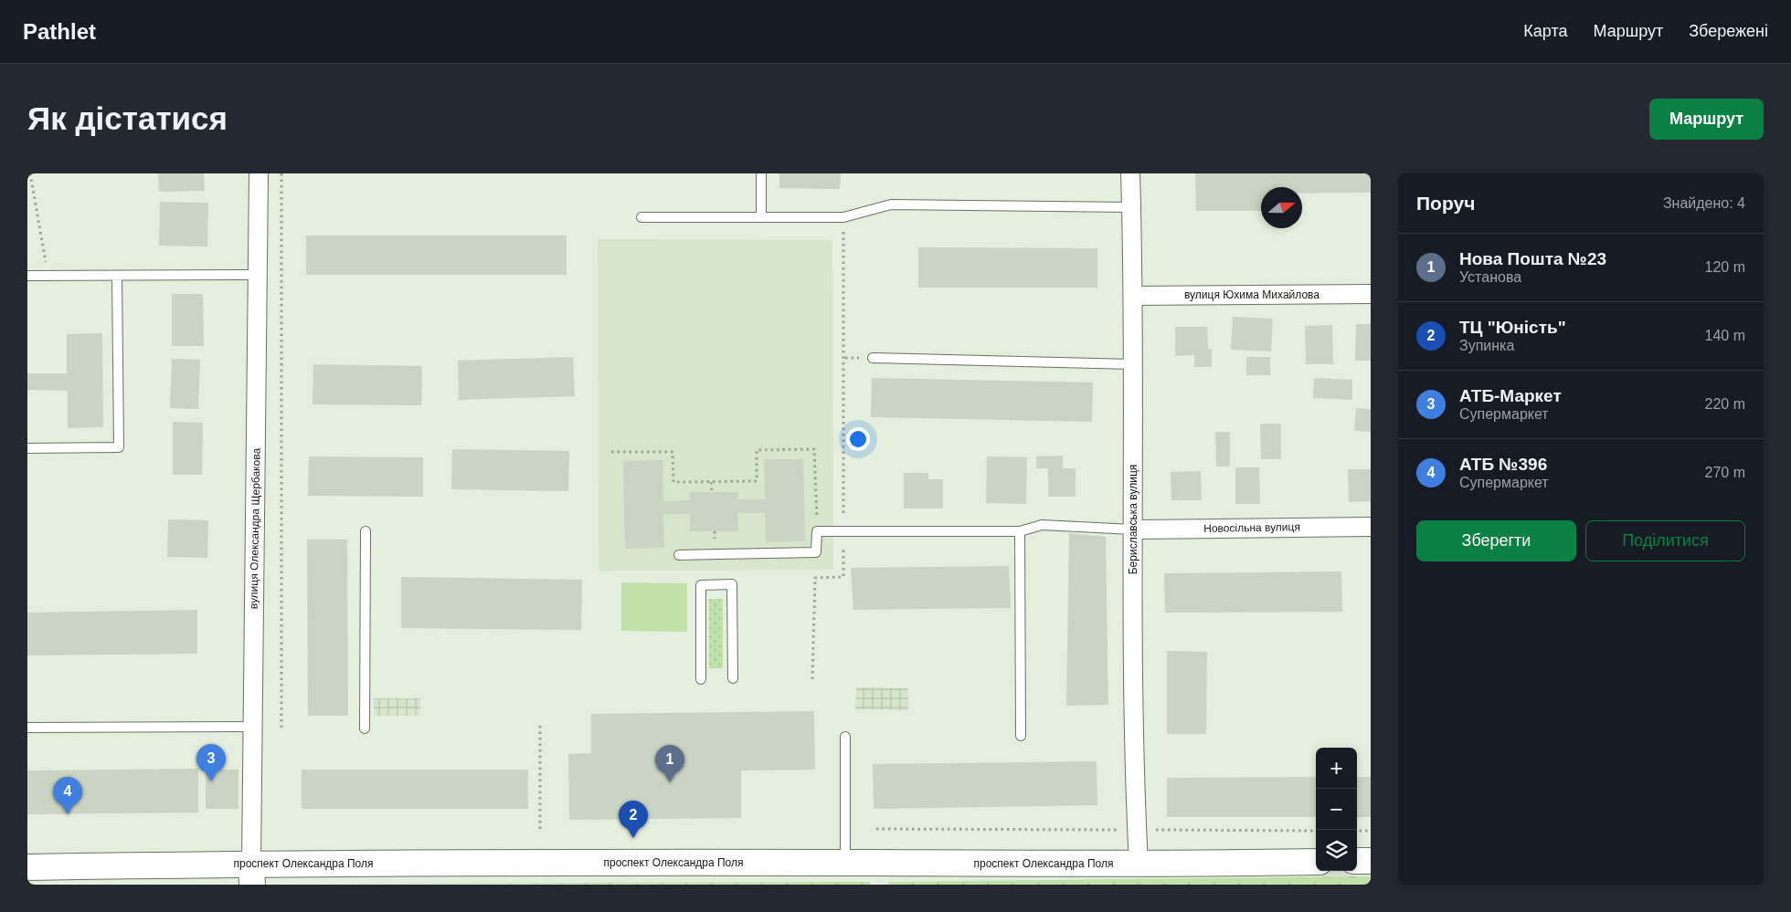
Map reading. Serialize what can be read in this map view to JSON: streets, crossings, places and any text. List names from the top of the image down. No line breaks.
{"streets":{"main road":["проспект Олександра Поля"],"street":["вулиця Юхима Михайлова","Бериславська вулиця","Новосільна вулиця","вулиця Олександра Щербакова"]},"crossings":[["вулиця Юхима Михайлова","Бериславська вулиця"],["Бериславська вулиця","Новосільна вулиця"],["Бериславська вулиця","проспект Олександра Поля"],["вулиця Олександра Щербакова","проспект Олександра Поля"]],"north":"right","page":{"header":"Pathlet","nav":["Карта","Маршрут","Збережені"],"buttons":["Маршрут",["Зберегти","Поділитися"]],"title":"Як дістатися","heading":["Поруч","Знайдено: 4"],"list":[{"mark":"1","name":"Нова Пошта №23","note":"Установа","value":"120 m"},{"mark":"2","name":"ТЦ \"Юність\"","note":"Зупинка","value":"140 m"},{"mark":"3","name":"АТБ-Маркет","note":"Супермаркет","value":"220 m"},{"mark":"4","name":"АТБ №396","note":"Супермаркет","value":"270 m"}],"pins":["3","1","4","2"],"map_buttons":["+","−"]}}
